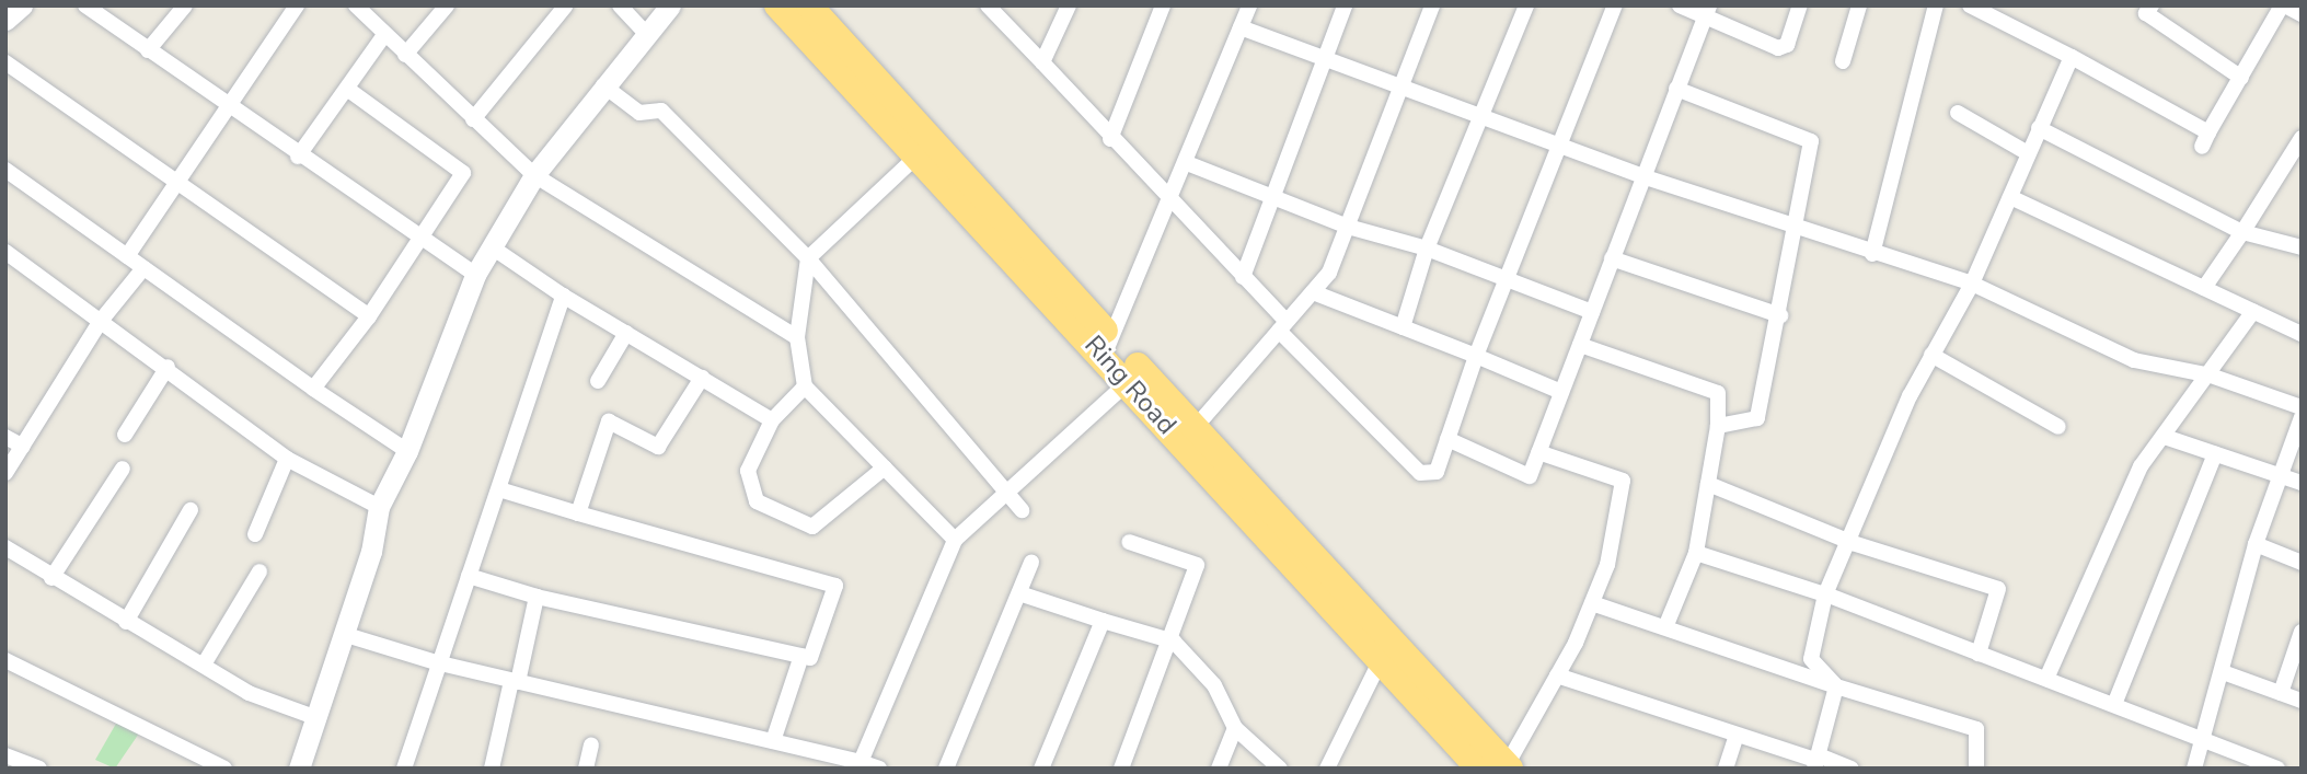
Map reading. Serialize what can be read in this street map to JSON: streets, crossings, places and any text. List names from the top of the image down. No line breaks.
{"streets":{"highway":["Ring Road"]}}
